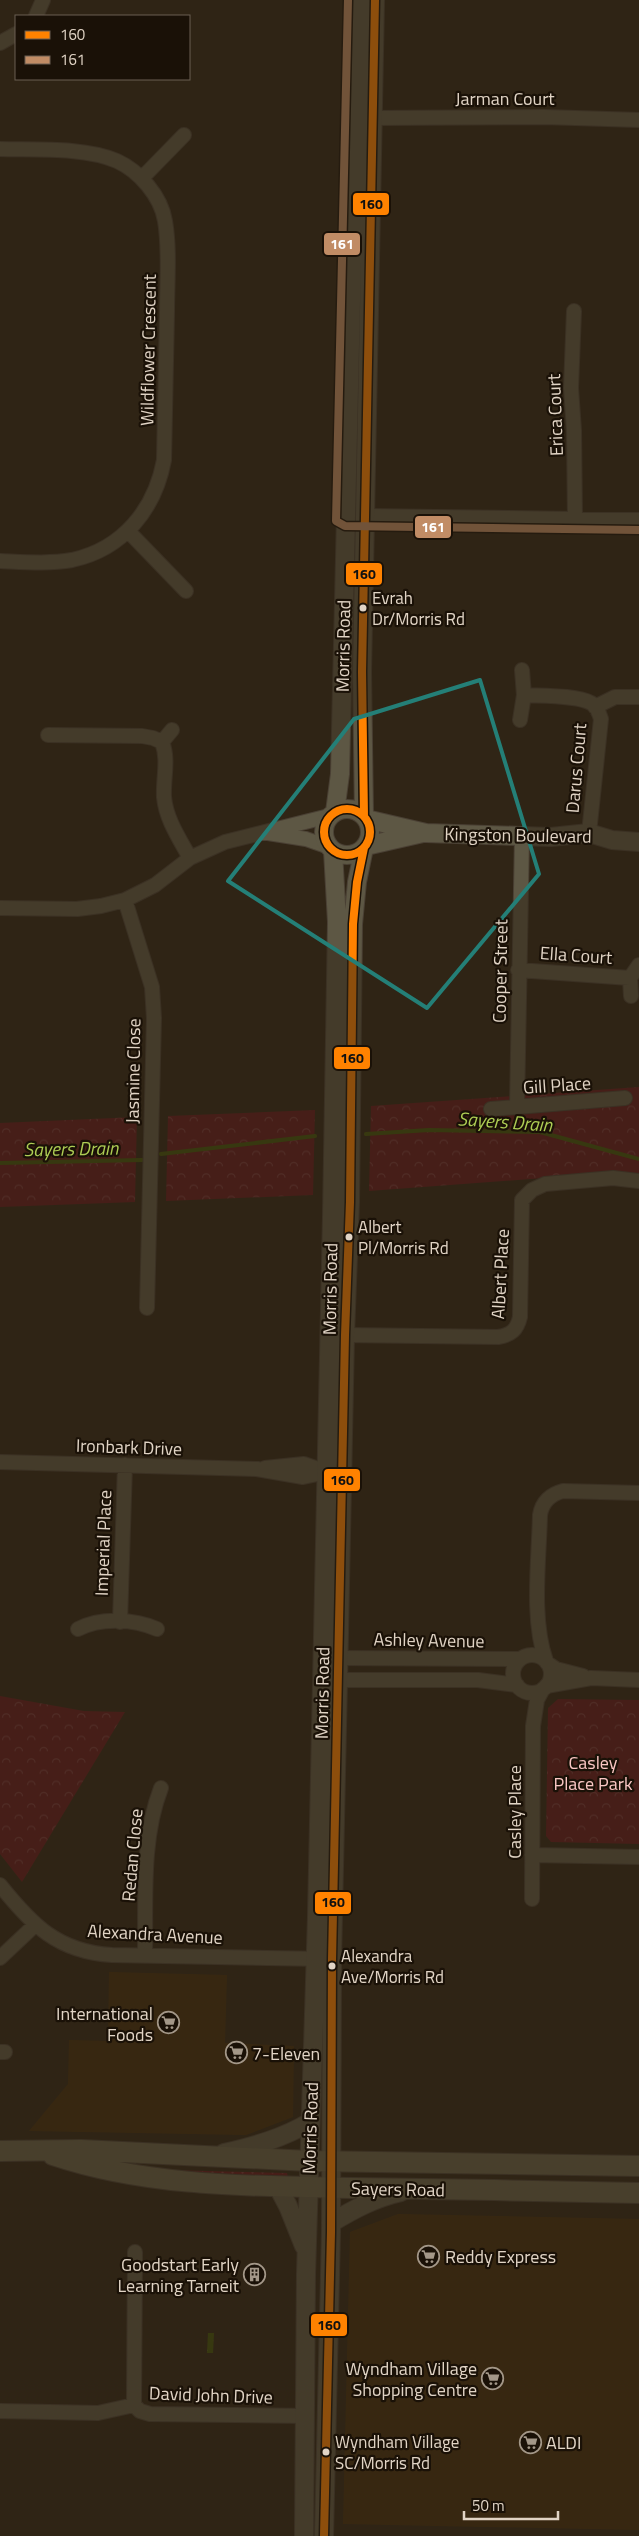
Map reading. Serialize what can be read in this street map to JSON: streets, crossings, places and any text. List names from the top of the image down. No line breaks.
{"streets":{"main road":["Sayers Road"],"street":["Jarman Court","Wildflower Crescent","Erica Court","Morris Road","Darus Court","Kingston Boulevard","Ella Court","Cooper Street","Jasmine Close","Gill Place","Albert Place","Ironbark Drive","Imperial Place","Ashley Avenue","Casley Place","Redan Close","Alexandra Avenue","David John Drive"]},"crossings":[["Jarman Court","Morris Road"],["Morris Road","Kingston Boulevard"],["Morris Road","Albert Place"],["Morris Road","Ironbark Drive"],["Morris Road","Ashley Avenue"],["Morris Road","Alexandra Avenue"],["Morris Road","Sayers Road"],["Morris Road","David John Drive"],["Darus Court","Kingston Boulevard"],["Kingston Boulevard","Cooper Street"],["Ella Court","Cooper Street"],["Cooper Street","Gill Place"],["Ironbark Drive","Imperial Place"],["Ashley Avenue","Casley Place"],["Redan Close","Alexandra Avenue"]],"water":["Sayers Drain"],"parks":["Casley Place Park"],"places":{"other":["Evrah Dr/Morris Rd","Albert Pl/Morris Rd","Alexandra Ave/Morris Rd","Wyndham Village SC/Morris Rd"],"supermarket":["International Foods","7-Eleven","Reddy Express","Wyndham Village Shopping Centre","ALDI"],"building":["Goodstart Early Learning Tarneit"]},"lines":["transit line 160","transit line 161"],"legend":["160","161"],"scale_bar":"50 m"}
